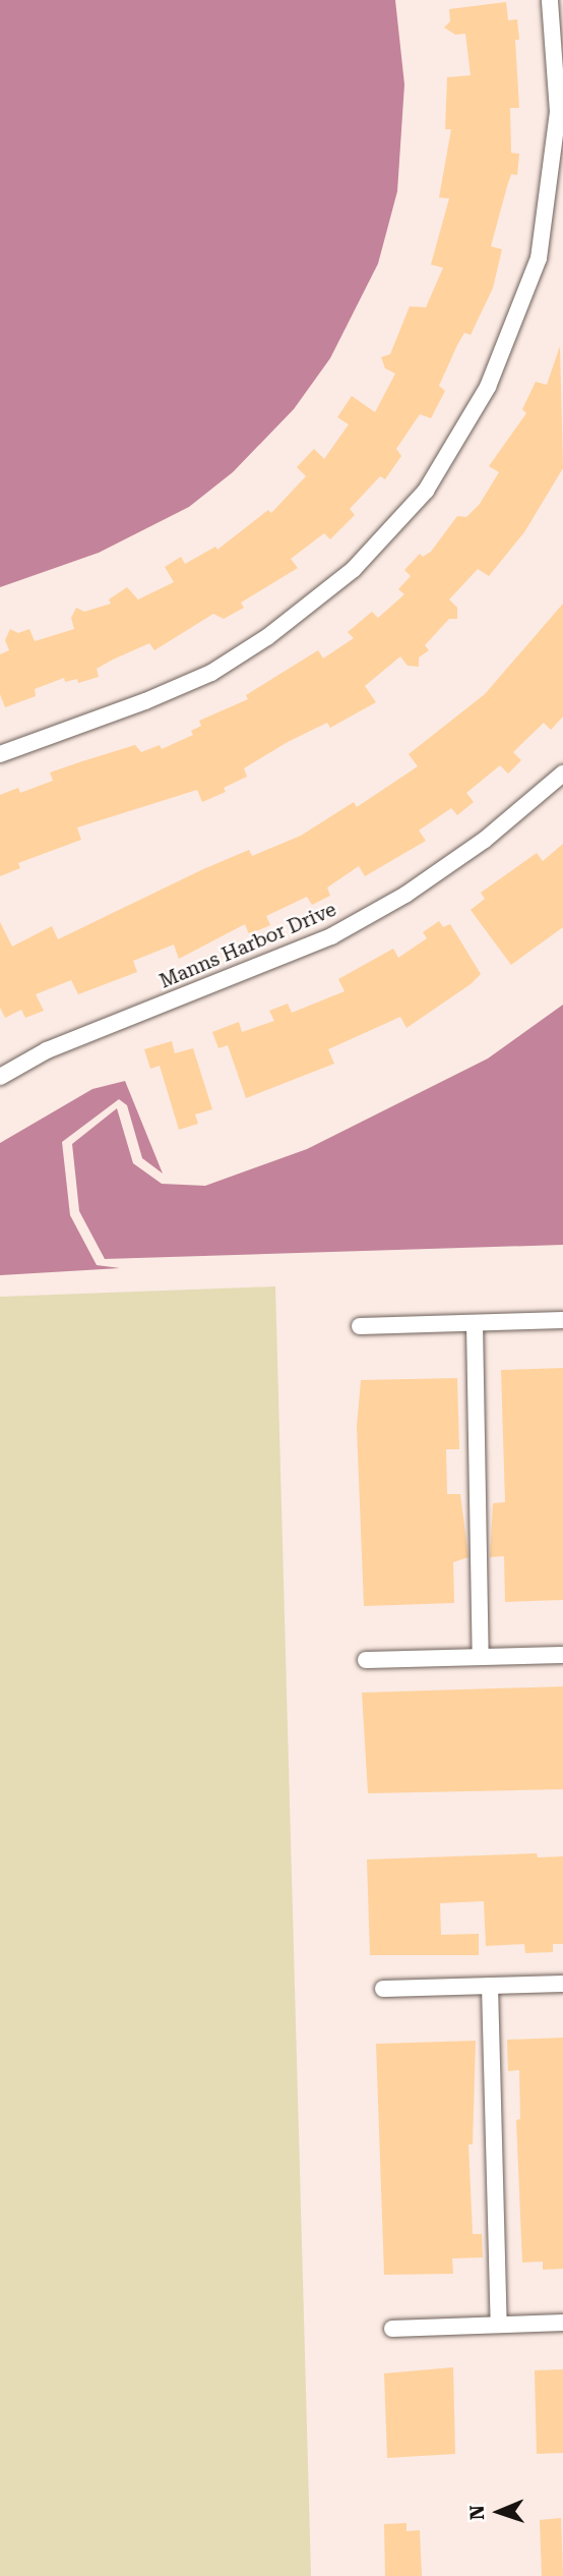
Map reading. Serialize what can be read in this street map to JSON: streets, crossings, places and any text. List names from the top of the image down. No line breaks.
{"streets":{"street":["Manns Harbor Drive"]},"north":"left"}
